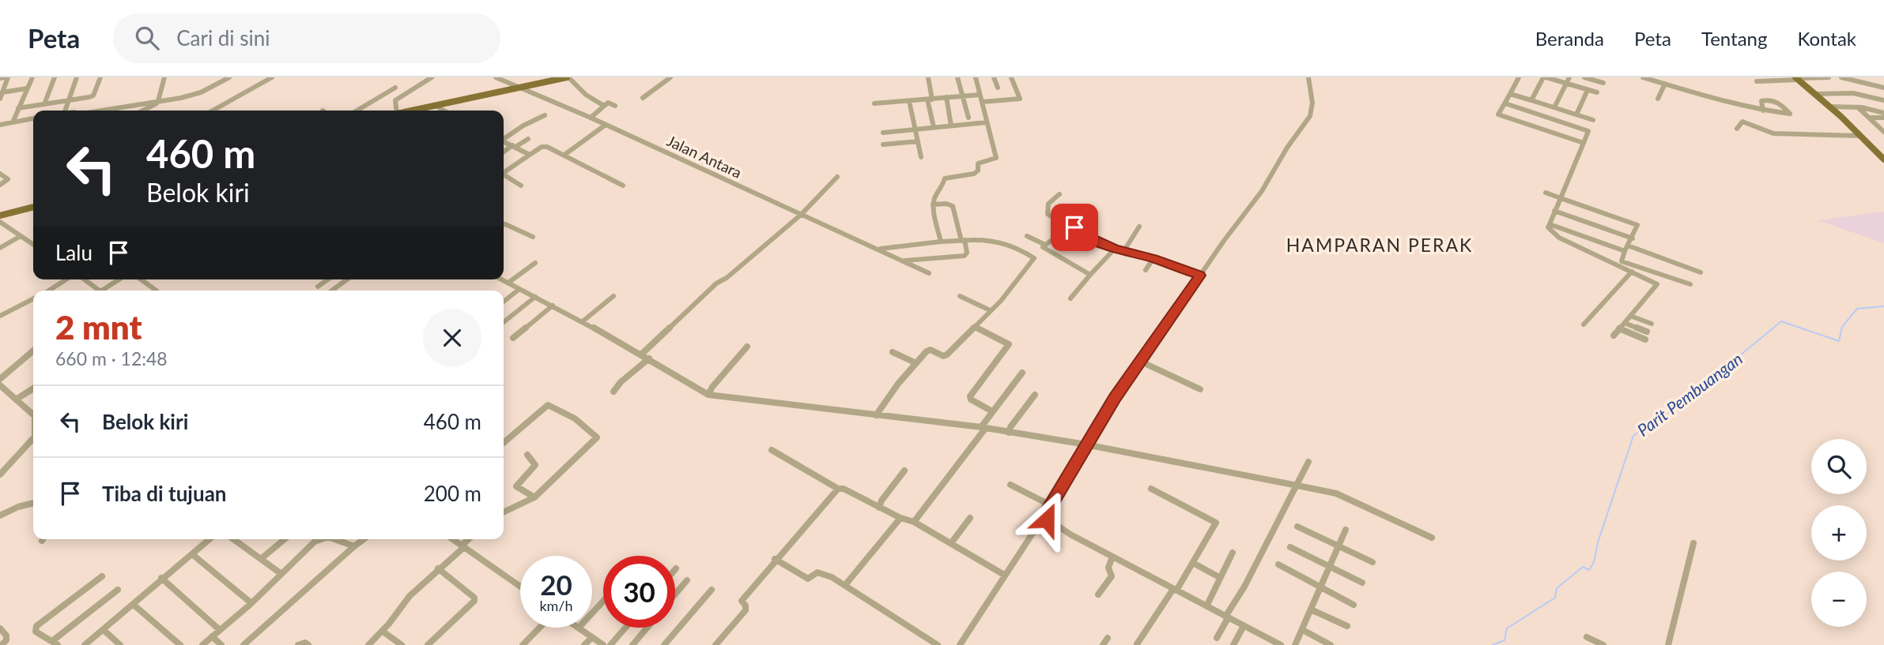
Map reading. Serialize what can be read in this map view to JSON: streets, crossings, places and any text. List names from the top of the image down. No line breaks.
{"streets":{"street":["Jalan Antara"]},"districts":["HAMPARAN PERAK"],"water":["Parit Pembuangan"],"page":{"header":"Peta","search":"Cari di sini","nav":["Beranda","Peta","Tentang","Kontak"],"turn":["460 m","Belok kiri"],"then":"Lalu","heading":["2 mnt","660 m · 12:48"],"list":[{"name":"Belok kiri","value":"460 m"},{"name":"Tiba di tujuan","value":"200 m"}],"map_buttons":["+","−"],"speed":"20 km/h","limit":"30"}}
